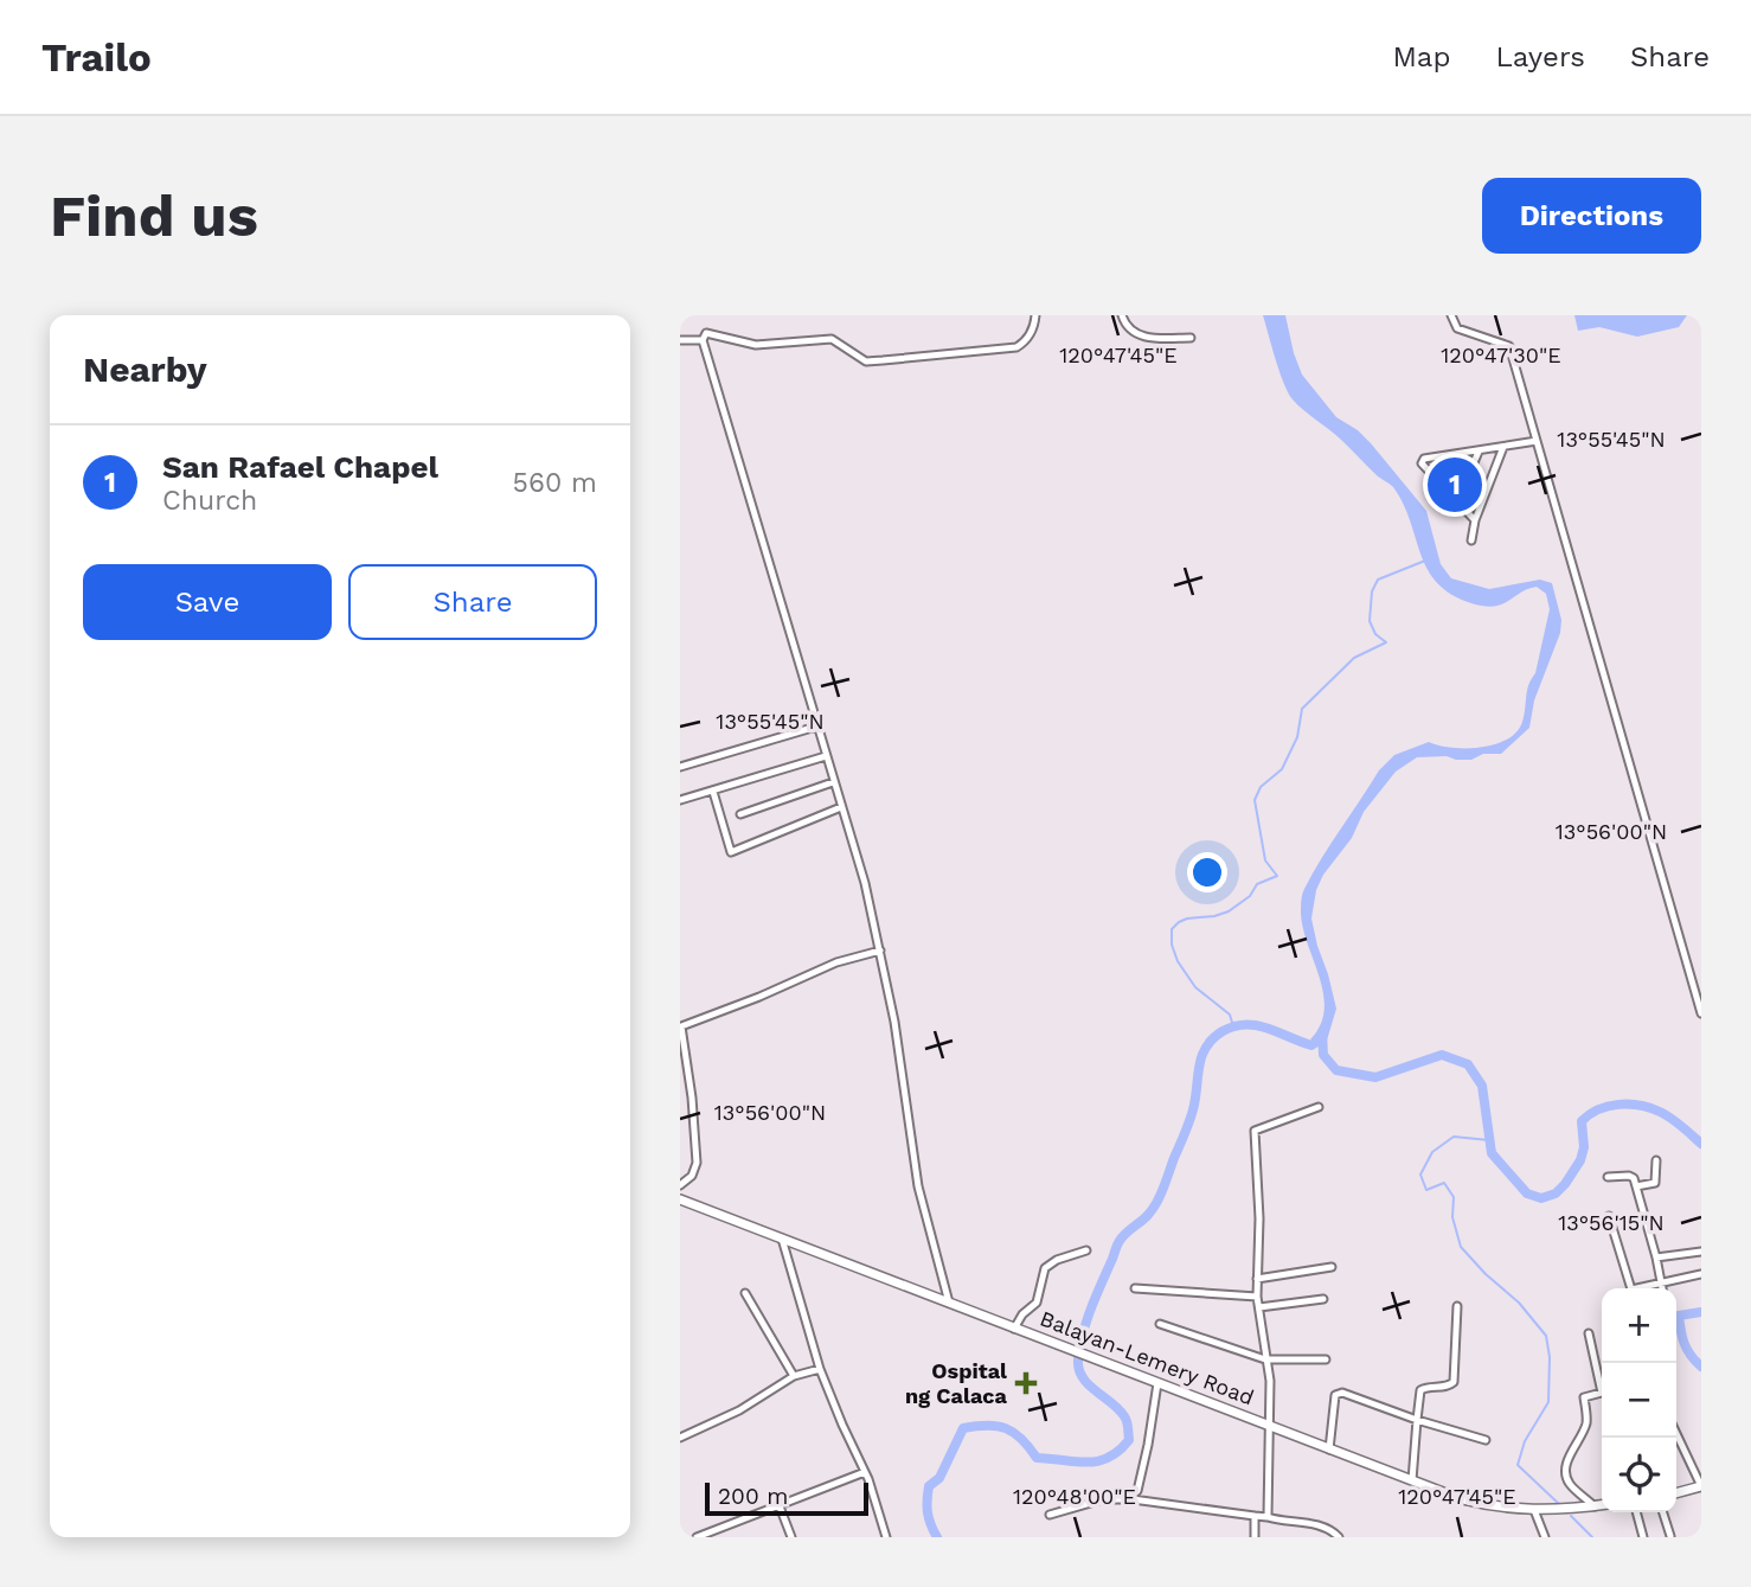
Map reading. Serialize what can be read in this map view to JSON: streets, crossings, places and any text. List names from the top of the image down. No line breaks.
{"streets":{"main road":["Balayan-Lemery Road"]},"places":{"health":["Ospital ng Calaca"]},"scale_bar":"200 m","page":{"header":"Trailo","nav":["Map","Layers","Share"],"buttons":["Directions",["Save","Share"]],"title":"Find us","heading":"Nearby","list":[{"mark":"1","name":"San Rafael Chapel","note":"Church","value":"560 m"}],"pins":"1","map_buttons":["+","−"],"scale":"200 m"},"coordinates":["120°47'45\"E","120°47'30\"E","13°55'45\"N","13°56'00\"N","13°56'15\"N","120°48'00\"E"]}
